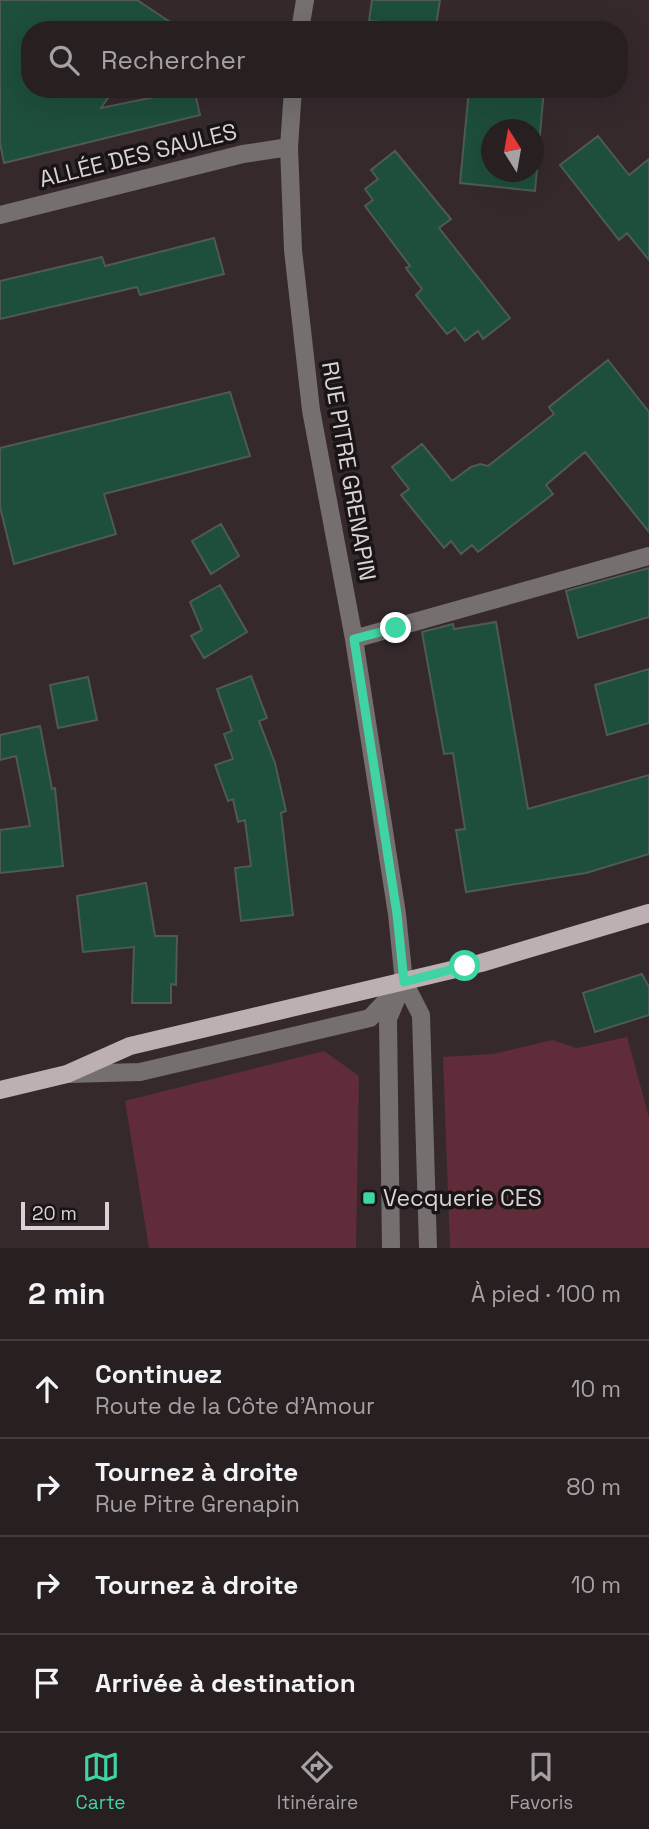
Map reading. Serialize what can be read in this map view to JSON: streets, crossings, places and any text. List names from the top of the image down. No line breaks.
{"streets":{"street":["ALLÉE DES SAULES","RUE PITRE GRENAPIN"]},"crossings":[["ALLÉE DES SAULES","RUE PITRE GRENAPIN"]],"places":{"transit":["Vecquerie CES"]},"scale_bar":"20 m","north":"top","page":{"search":"Rechercher","scale":"20 m","heading":["2 min","À pied · 100 m"],"list":[["Continuez","Route de la Côte d'Amour","10 m"],["Tournez à droite","Rue Pitre Grenapin","80 m"],["Tournez à droite","10 m"],"Arrivée à destination"],"nav":["Carte","Itinéraire","Favoris"]}}
